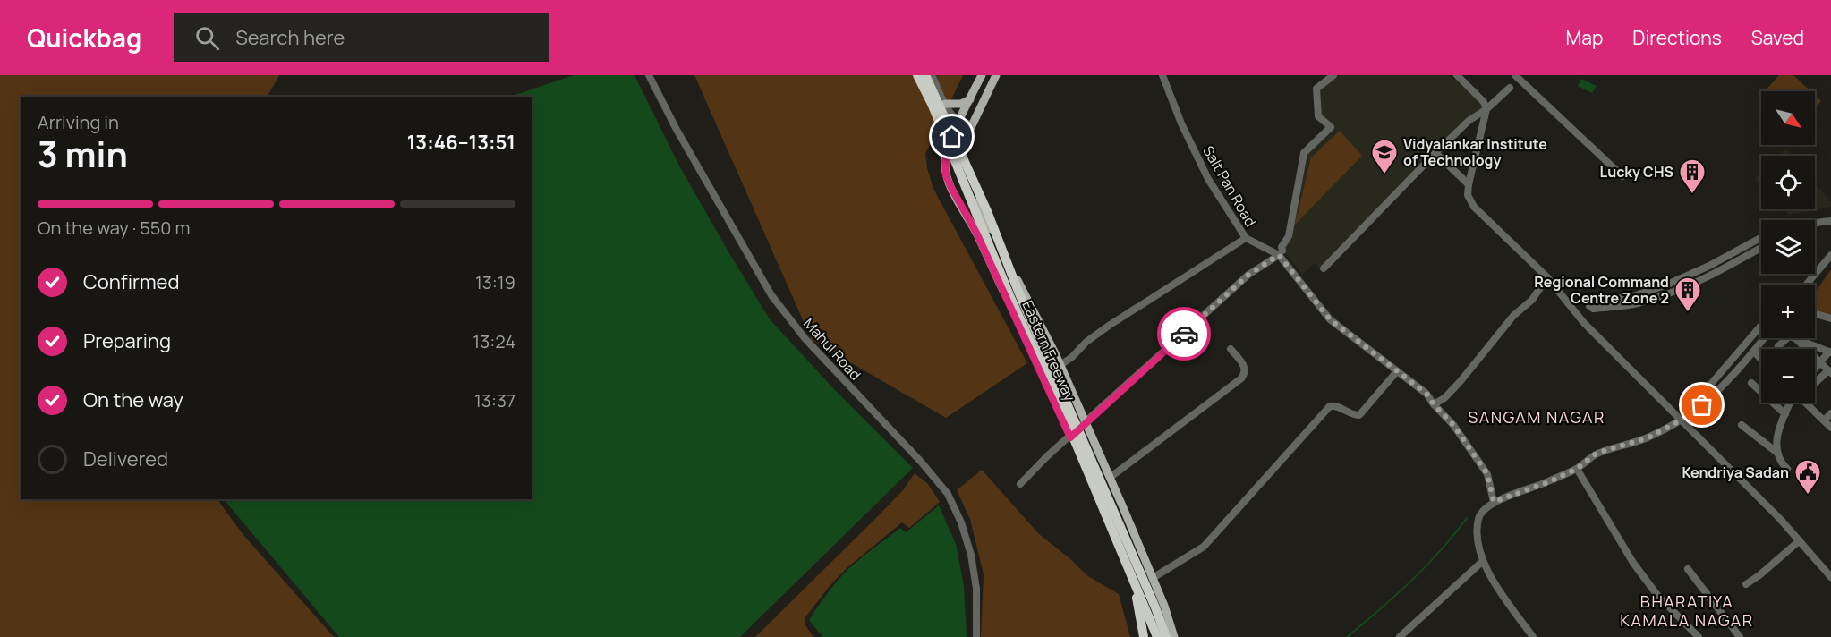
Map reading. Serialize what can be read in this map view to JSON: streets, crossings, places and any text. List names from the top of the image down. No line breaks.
{"streets":{"highway":["Eastern Freeway"],"street":["Salt Pan Road","Mahul Road"]},"districts":["SANGAM NAGAR","BHARATIYA KAMALA NAGAR"],"places":{"school or university":["Vidyalankar Institute of Technology"],"building":["Lucky CHS","Regional Command Centre Zone 2"],"public building":["Kendriya Sadan"]},"north":"bottom right","page":{"header":"Quickbag","search":"Search here","nav":["Map","Directions","Saved"],"map_buttons":["+","−"],"heading":["3 min","Arriving in","13:46–13:51"],"bar":"On the way · 550 m","list":[["Confirmed","13:19"],["Preparing","13:24"],["On the way","13:37"],"Delivered"]}}
